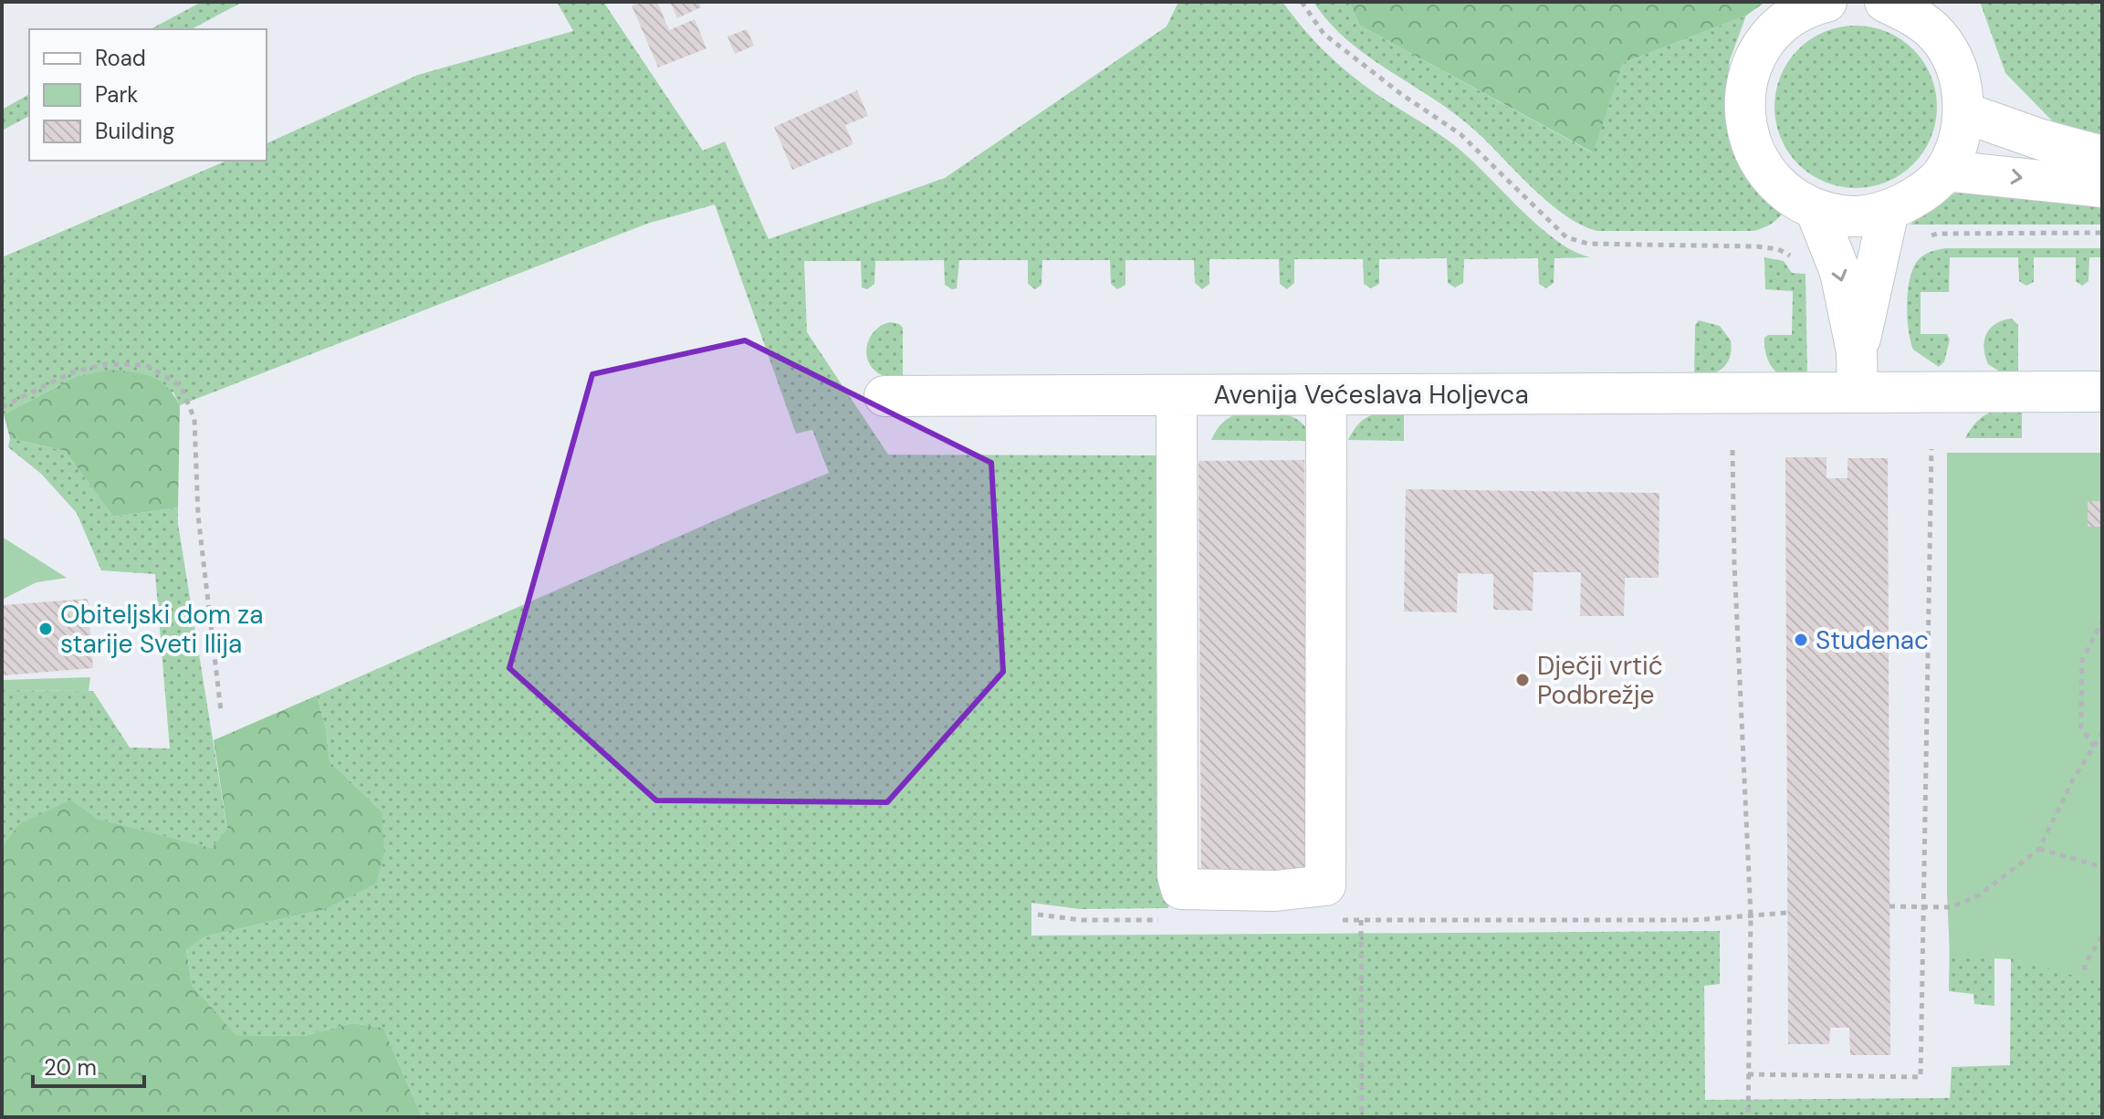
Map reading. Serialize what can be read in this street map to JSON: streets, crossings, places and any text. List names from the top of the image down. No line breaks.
{"streets":{"street":["Avenija Većeslava Holjevca"]},"places":["Obiteljski dom za starije Sveti Ilija","Studenac","Dječji vrtić Podbrežje"],"legend":["Road","Park","Building"],"scale_bar":"20 m"}
